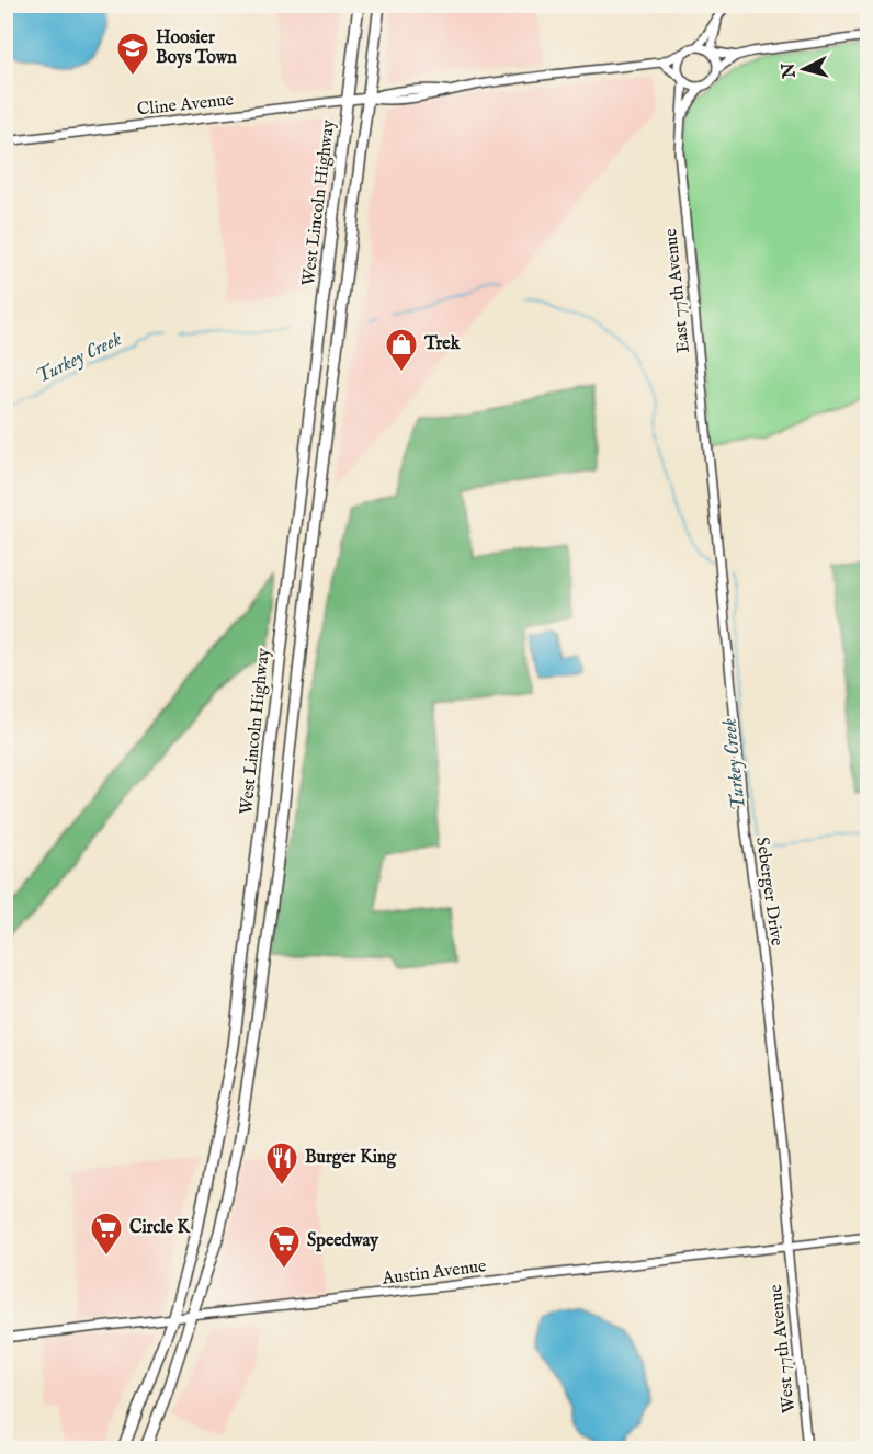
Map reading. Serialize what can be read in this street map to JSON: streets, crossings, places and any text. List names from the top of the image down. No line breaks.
{"streets":{"main road":["West Lincoln Highway"],"street":["Cline Avenue","East 77th Avenue","Seberger Drive","Austin Avenue","West 77th Avenue"]},"crossings":[["Cline Avenue","West Lincoln Highway"],["Cline Avenue","East 77th Avenue"],["West Lincoln Highway","Austin Avenue"],["East 77th Avenue","Seberger Drive"],["Seberger Drive","Austin Avenue"],["Seberger Drive","West 77th Avenue"],["Austin Avenue","West 77th Avenue"]],"water":["Turkey Creek"],"places":{"school or university":["Hoosier Boys Town"],"shop":["Trek"],"restaurant":["Burger King"],"supermarket":["Circle K","Speedway"]},"north":"left"}
